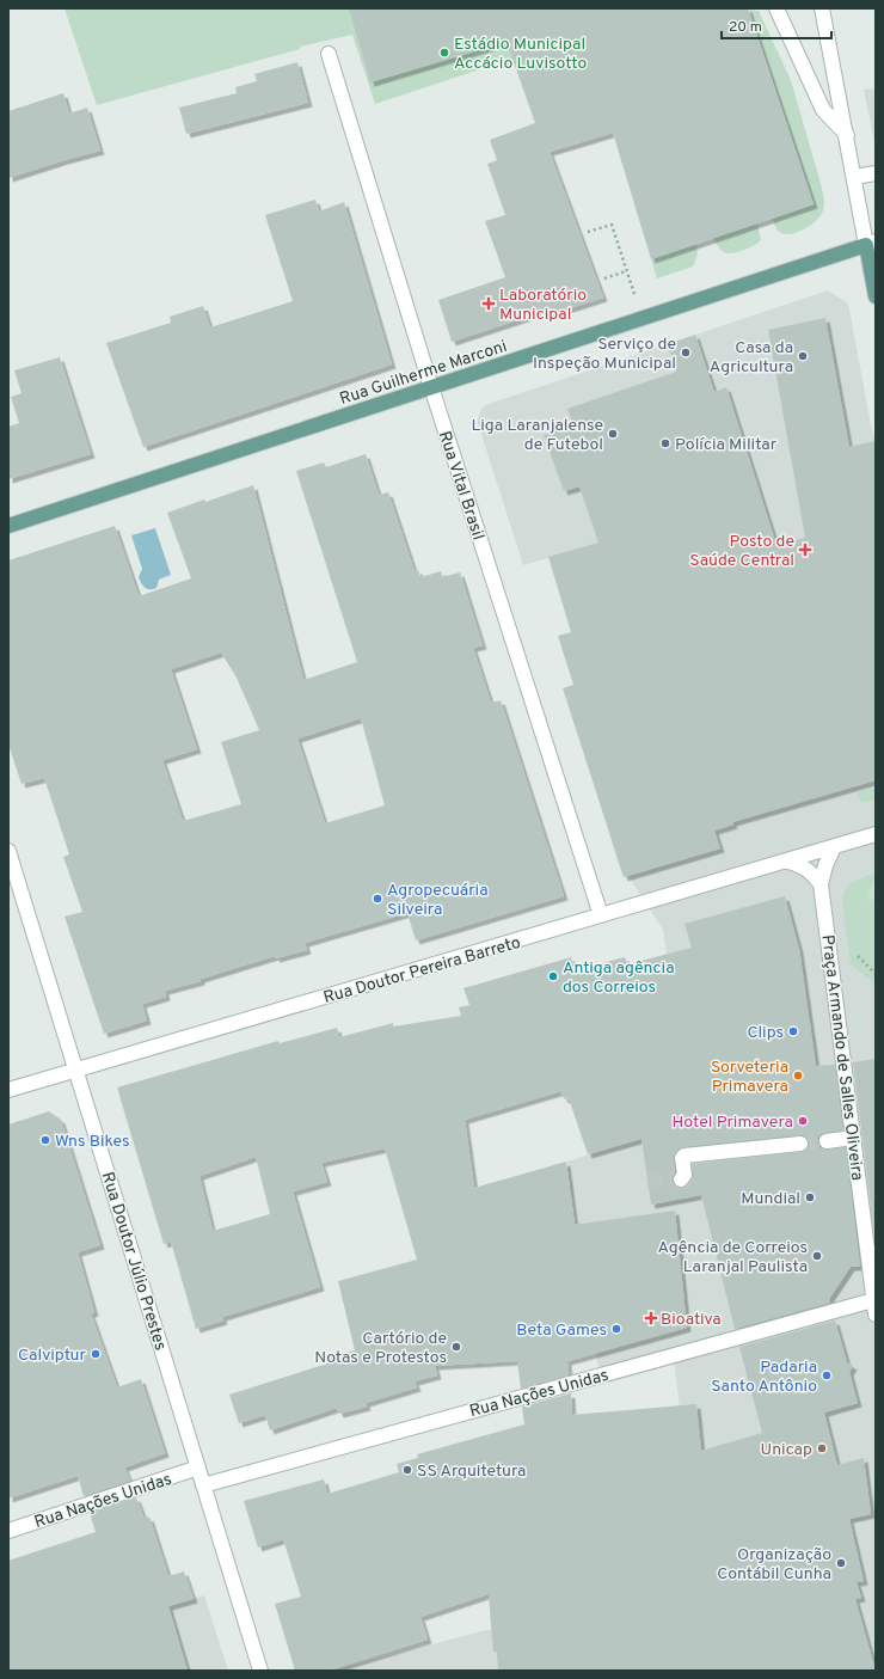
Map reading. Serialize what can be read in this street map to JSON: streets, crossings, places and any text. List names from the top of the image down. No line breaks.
{"streets":{"main road":["Rua Guilherme Marconi"],"street":["Rua Vital Brasil","Rua Doutor Pereira Barreto","Praça Armando de Salles Oliveira","Rua Doutor Júlio Prestes","Rua Nações Unidas"]},"crossings":[["Rua Guilherme Marconi","Rua Vital Brasil"],["Rua Vital Brasil","Rua Doutor Pereira Barreto"],["Rua Doutor Pereira Barreto","Praça Armando de Salles Oliveira"],["Rua Doutor Pereira Barreto","Rua Doutor Júlio Prestes"],["Praça Armando de Salles Oliveira","Rua Nações Unidas"],["Rua Doutor Júlio Prestes","Rua Nações Unidas"]],"places":{"other":["Estádio Municipal Accácio Luvisotto","Serviço de Inspeção Municipal","Casa da Agricultura","Liga Laranjalense de Futebol","Polícia Militar","Agropecuária Silveira","Antiga agência dos Correios","Clips","Sorveteria Primavera","Hotel Primavera","Wns Bikes","Mundial","Agência de Correios Laranjal Paulista","Beta Games","Cartório de Notas e Protestos","Calviptur","Padaria Santo Antônio","Unicap","SS Arquitetura","Organização Contábil Cunha"],"health":["Laboratório Municipal","Posto de Saúde Central","Bioativa"]},"scale_bar":"20 m"}
